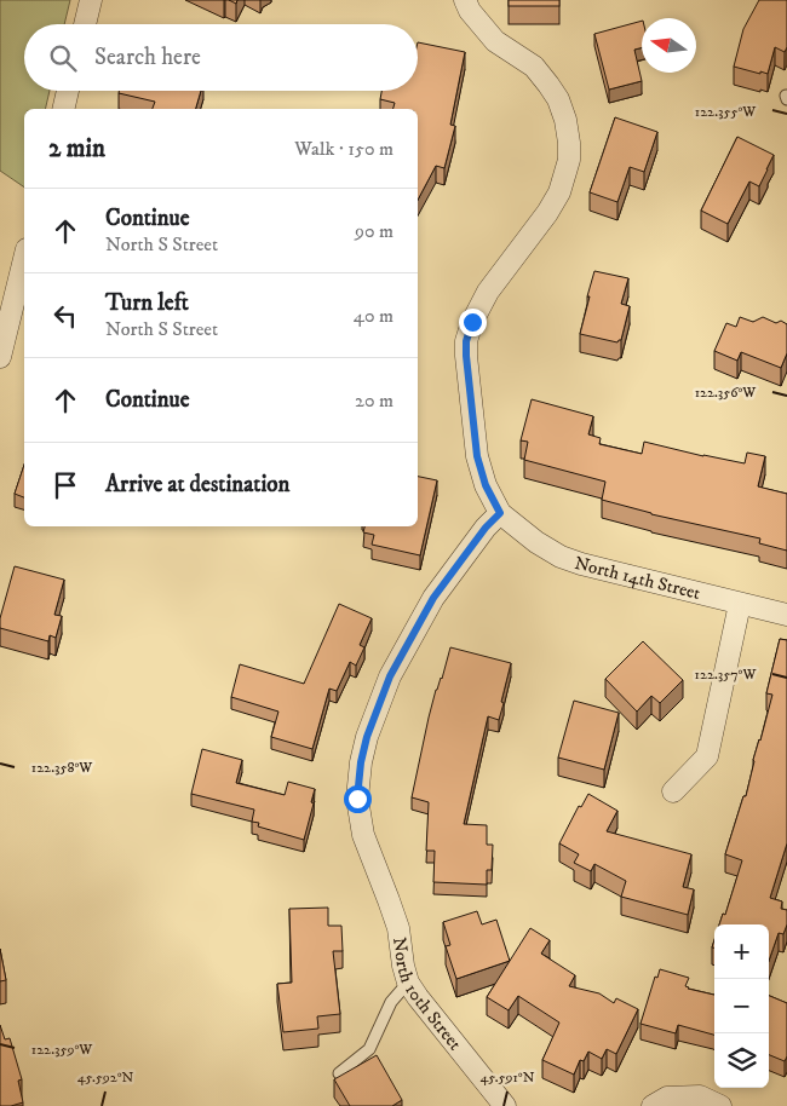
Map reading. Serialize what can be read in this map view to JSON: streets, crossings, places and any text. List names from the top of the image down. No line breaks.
{"streets":{"street":["North 14th Street","North 10th Street"]},"crossings":[["North 14th Street","North 10th Street"]],"north":"left","page":{"search":"Search here","heading":["2 min","Walk · 150 m"],"list":[["Continue","North S Street","90 m"],["Turn left","North S Street","40 m"],["Continue","20 m"],"Arrive at destination"],"map_buttons":["+","−"]},"coordinates":["122.355°W","122.356°W","122.357°W","122.358°W","122.359°W","45.592°N","45.591°N"]}
